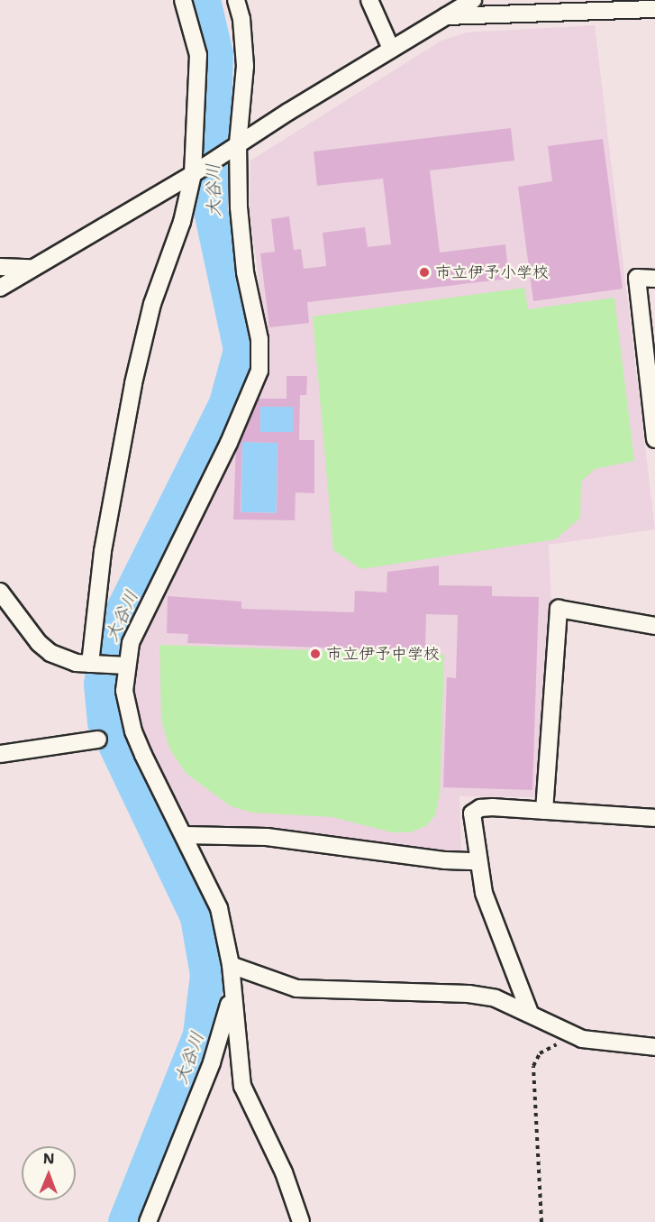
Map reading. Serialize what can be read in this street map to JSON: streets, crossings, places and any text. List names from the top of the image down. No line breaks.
{"water":["大谷川"],"places":["市立伊予小学校","市立伊予中学校"],"north":"top"}
